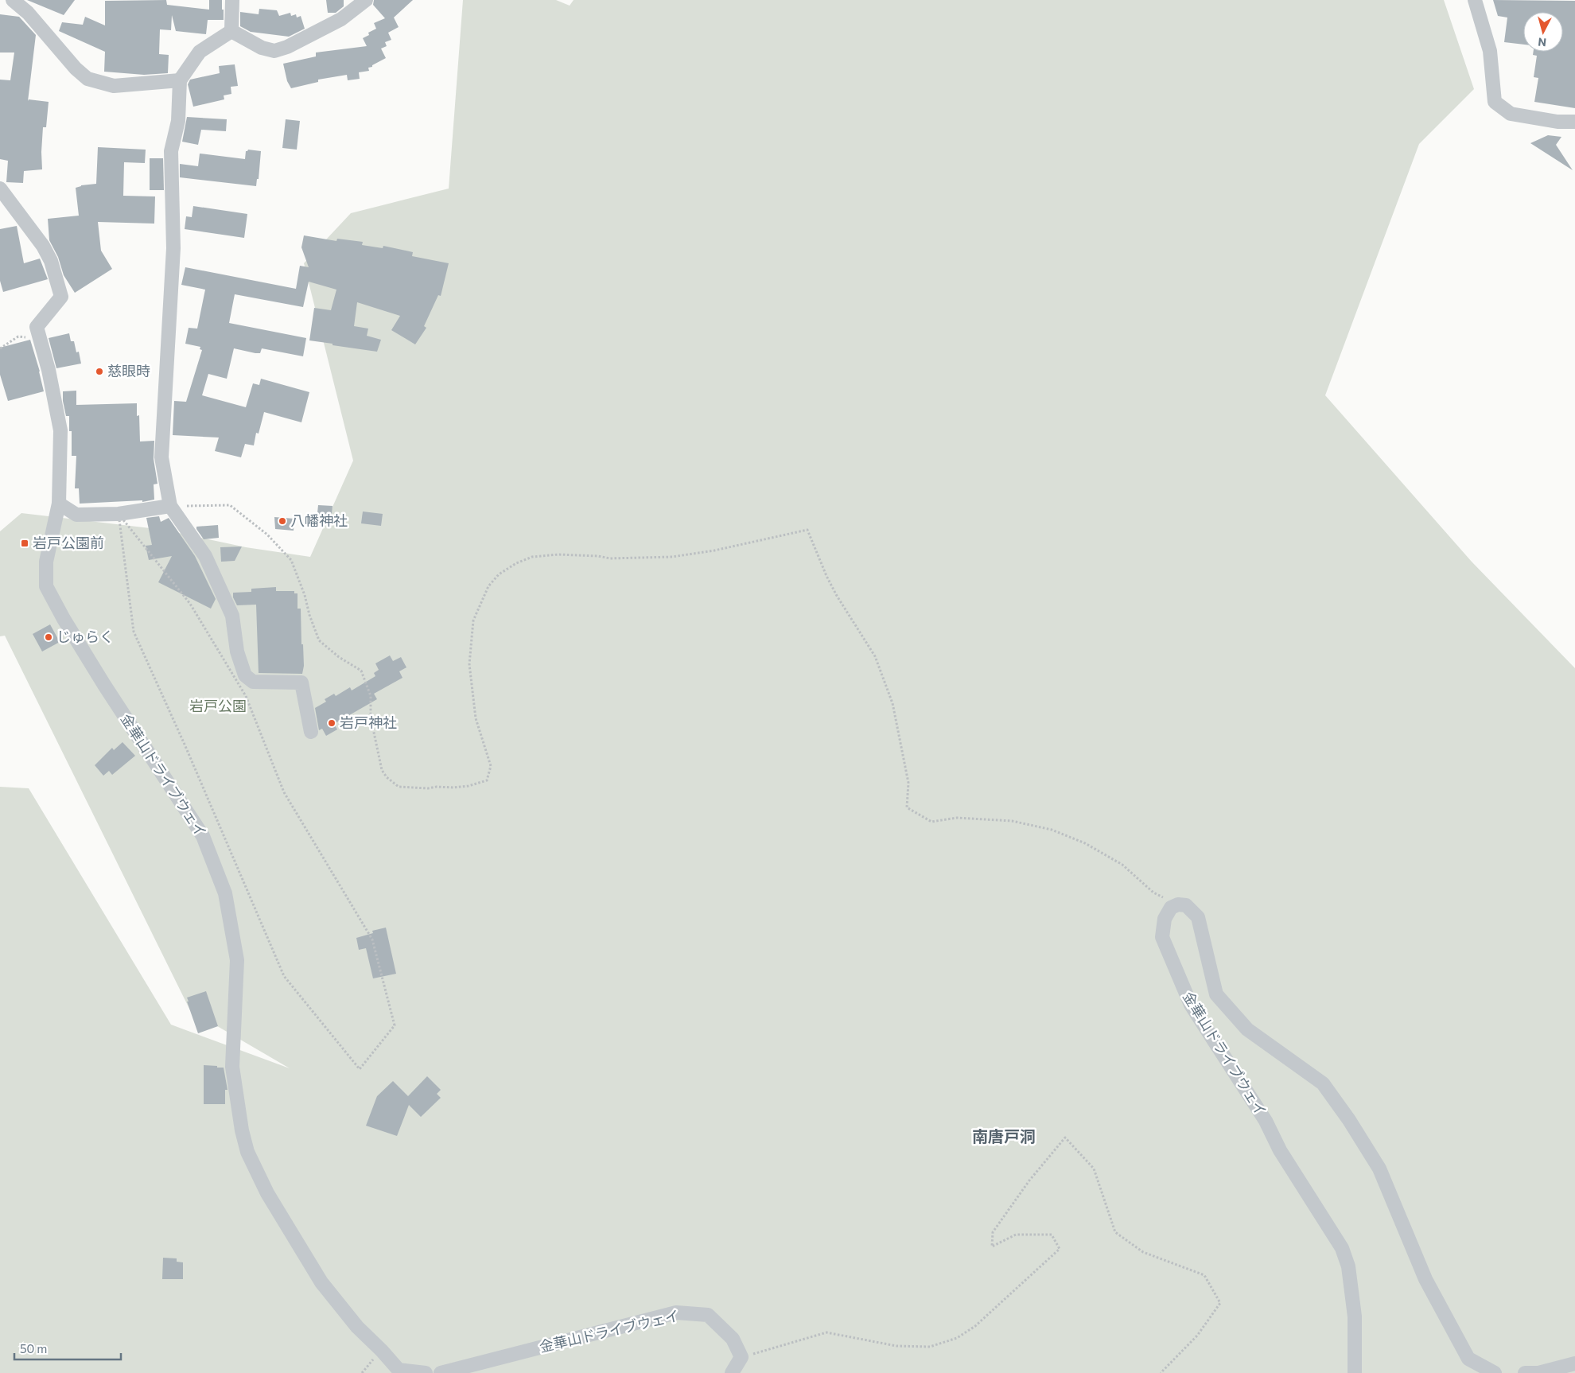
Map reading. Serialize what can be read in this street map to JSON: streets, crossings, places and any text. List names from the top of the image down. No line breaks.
{"streets":{"street":["金華山ドライブウェイ"]},"districts":["南唐戸洞"],"parks":["岩戸公園"],"places":{"other":["慈眼時","八幡神社","じゅらく","岩戸神社"],"transit":["岩戸公園前"]},"scale_bar":"50 m","north":"bottom"}
